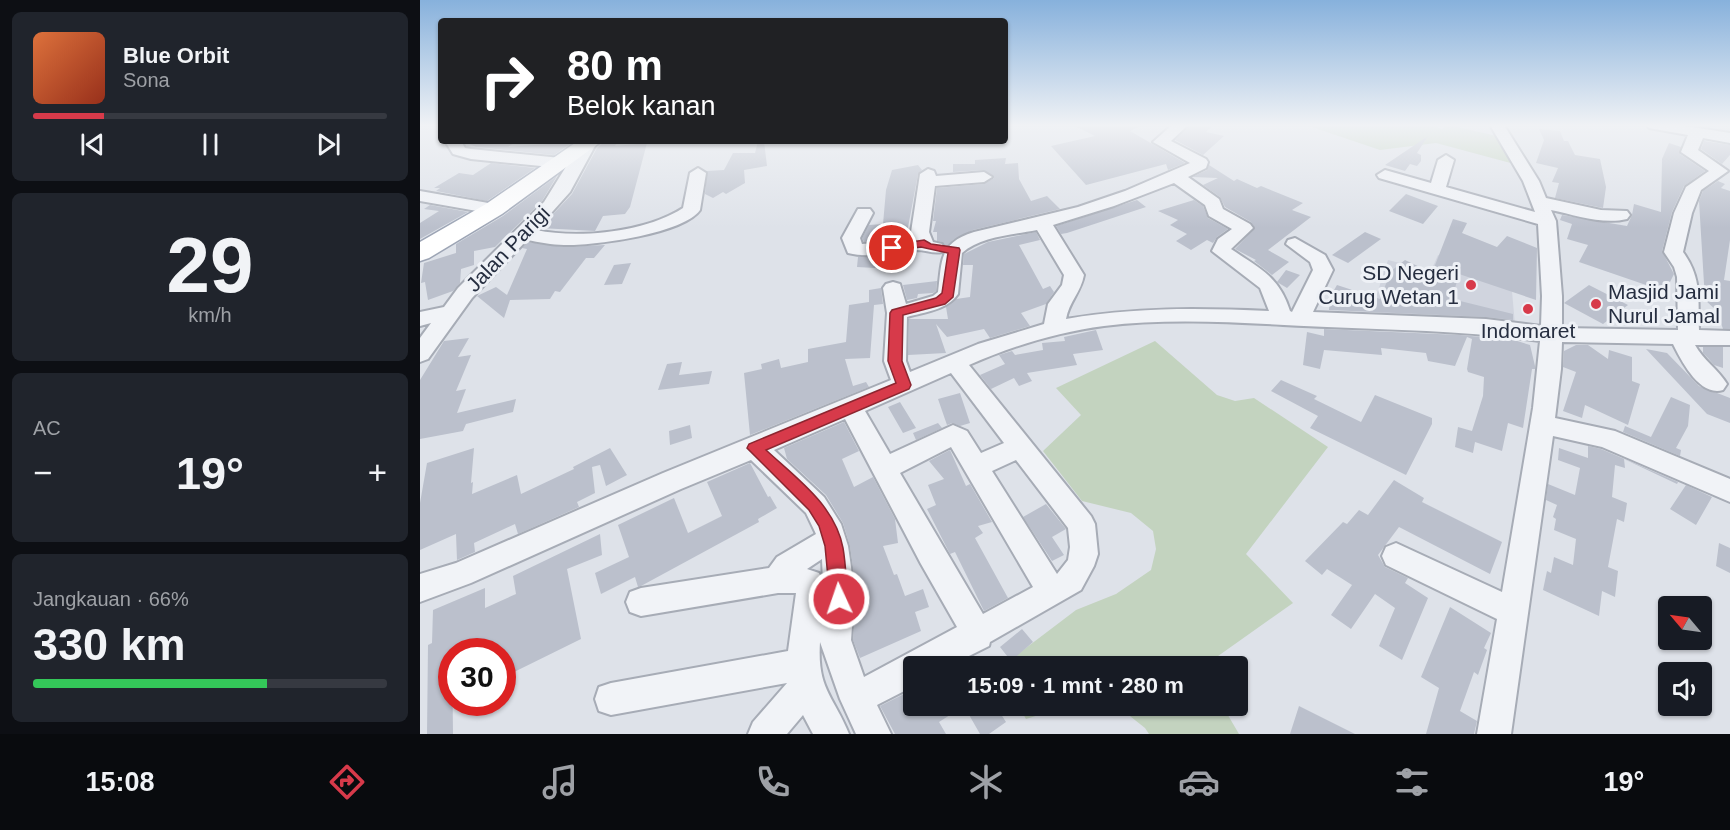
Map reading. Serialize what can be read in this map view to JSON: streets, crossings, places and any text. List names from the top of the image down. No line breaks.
{"streets":{"street":["Jalan Parigi"]},"places":["SD Negeri Curug Wetan 1","Masjid Jami Nurul Jamal","Indomaret"],"north":"top left","page":{"turn":["80 m","Belok kanan"],"song":["Blue Orbit","Sona"],"tile":[["29","km/h"],"AC",["Jangkauan · 66%","330 km"]],"heat":["−","19°","+"],"limit":"30","trip":"15:09 · 1 mnt · 280 m","tabs":["15:08","19°"]}}
